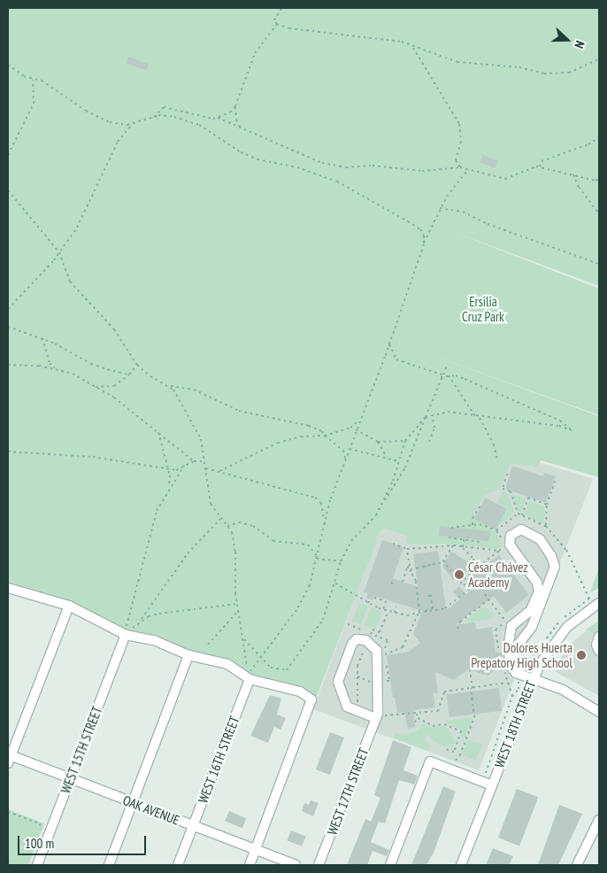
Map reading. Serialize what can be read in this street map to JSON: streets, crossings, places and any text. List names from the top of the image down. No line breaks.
{"streets":{"street":["WEST 18TH STREET","WEST 15TH STREET","WEST 16TH STREET","WEST 17TH STREET","OAK AVENUE"]},"crossings":[["WEST 15TH STREET","OAK AVENUE"],["WEST 16TH STREET","OAK AVENUE"]],"parks":["Ersilia Cruz Park"],"places":["César Chávez Academy","Dolores Huerta Prepatory High School"],"scale_bar":"100 m","north":"right"}
